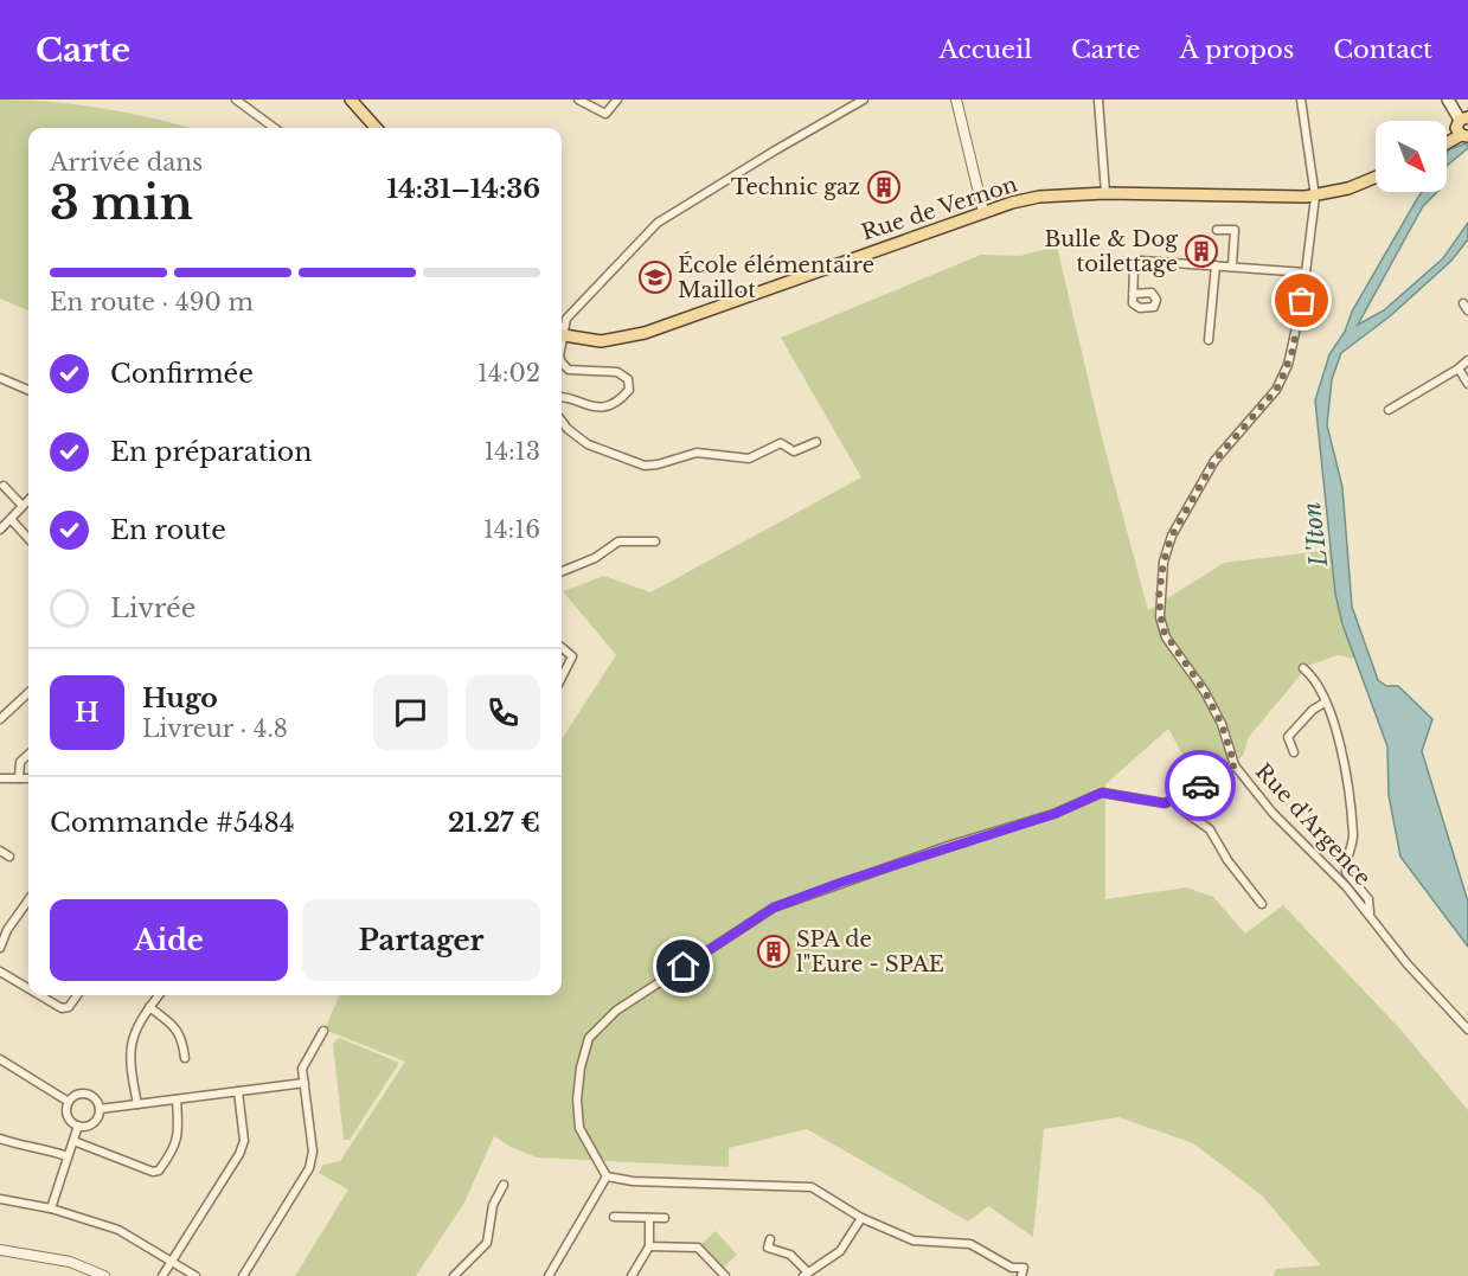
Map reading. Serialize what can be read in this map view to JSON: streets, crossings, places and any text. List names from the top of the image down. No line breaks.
{"streets":{"main road":["Rue de Vernon"],"street":["Rue d'Argence"]},"crossings":[["Rue de Vernon","Rue d'Argence"]],"water":["L'Iton"],"places":{"building":["Technic gaz","Bulle & Dog toilettage","SPA de l\"Eure - SPAE"],"school or university":["École élémentaire Maillot"]},"north":"bottom right","page":{"header":"Carte","nav":["Accueil","Carte","À propos","Contact"],"heading":["3 min","Arrivée dans","14:31–14:36"],"panel":["Hugo","Livreur · 4.8","Commande #5484","21.27 €"],"bar":"En route · 490 m","list":[["Confirmée","14:02"],["En préparation","14:13"],["En route","14:16"],"Livrée"],"round":"H","buttons":["Aide","Partager"]}}
